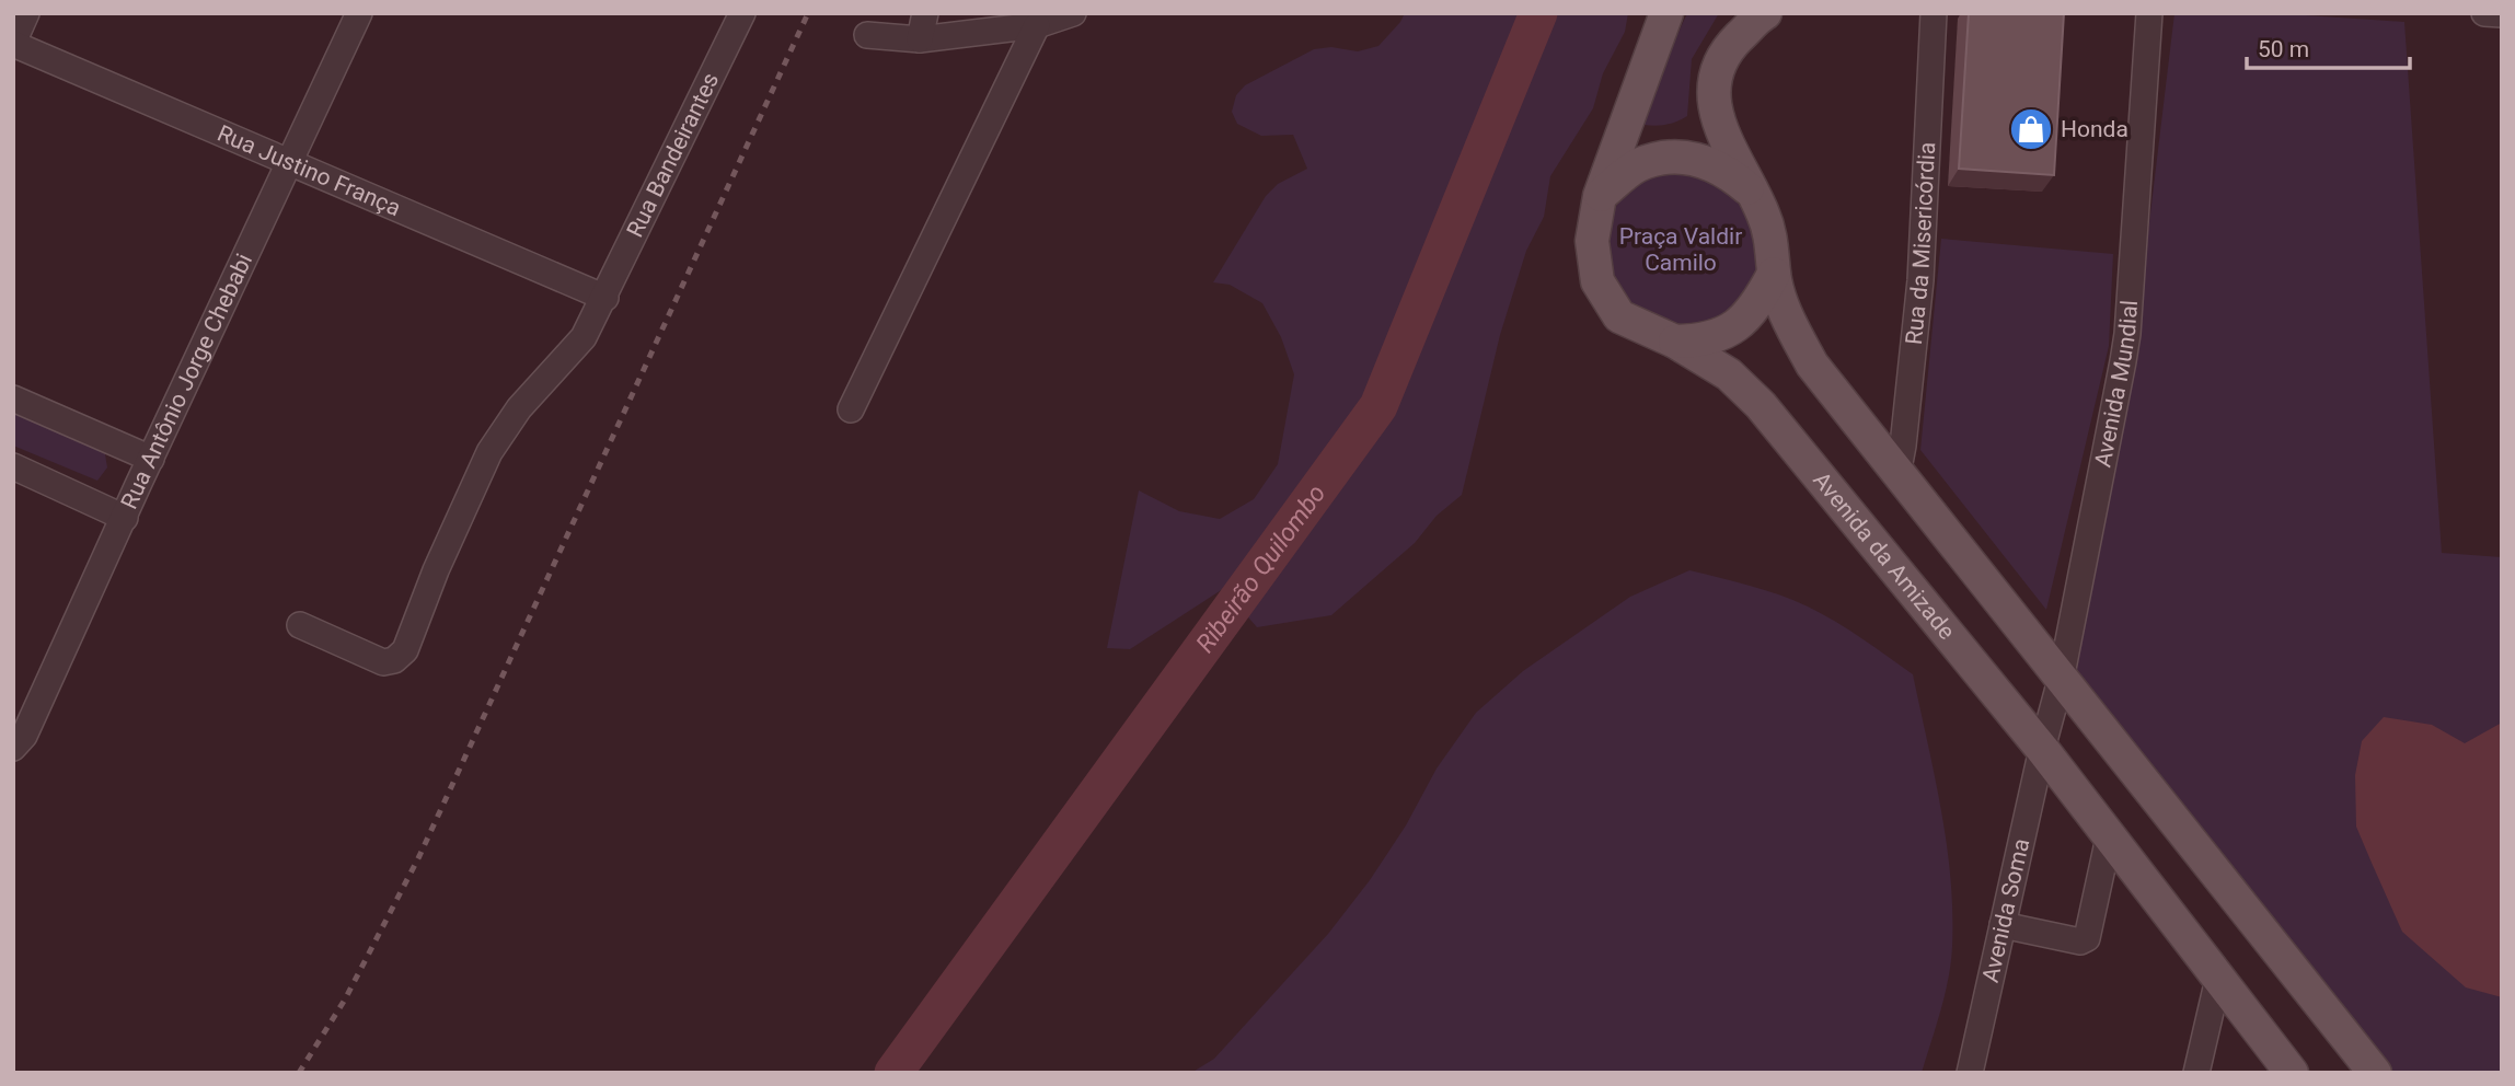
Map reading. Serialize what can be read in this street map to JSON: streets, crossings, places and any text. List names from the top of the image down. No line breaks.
{"streets":{"main road":["Avenida da Amizade"],"street":["Rua Bandeirantes","Rua Justino França","Rua da Misericórdia","Rua Antônio Jorge Chebabi","Avenida Mundial","Avenida Soma"]},"crossings":[["Rua Bandeirantes","Rua Justino França"],["Rua Justino França","Rua Antônio Jorge Chebabi"],["Avenida Mundial","Avenida da Amizade"],["Avenida Mundial","Avenida Soma"],["Avenida da Amizade","Avenida Soma"]],"water":["Ribeirão Quilombo"],"parks":["Praça Valdir Camilo"],"places":{"shop":["Honda"]},"scale_bar":"50 m"}
